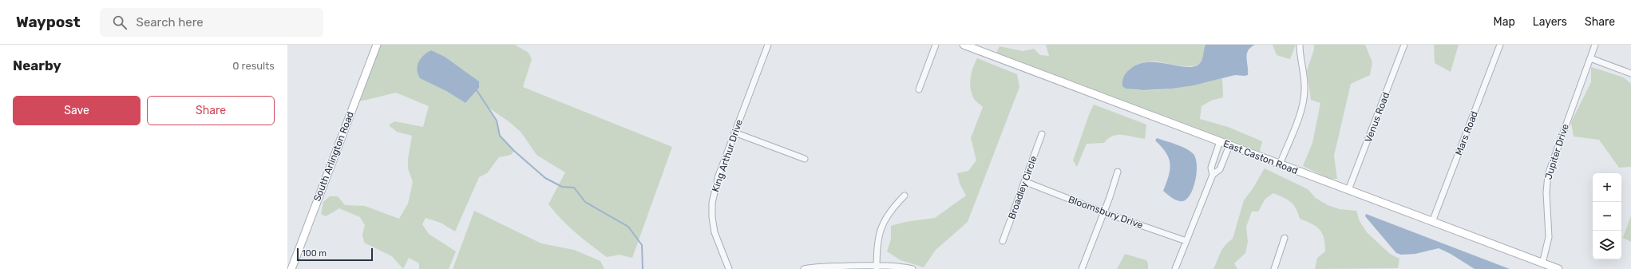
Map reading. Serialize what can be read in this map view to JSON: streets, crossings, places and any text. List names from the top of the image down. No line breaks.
{"streets":{"street":["Venus Road","Mars Road","Jupiter Drive","King Arthur Drive","South Arlington Road","East Caston Road","Broadley Circle","Bloomsbury Drive"]},"crossings":[["Venus Road","East Caston Road"],["Mars Road","East Caston Road"],["Jupiter Drive","East Caston Road"],["Broadley Circle","Bloomsbury Drive"]],"scale_bar":"100 m","page":{"header":"Waypost","search":"Search here","nav":["Map","Layers","Share"],"heading":["Nearby","0 results"],"buttons":["Save","Share"],"map_buttons":["+","−"],"scale":"100 m"}}
